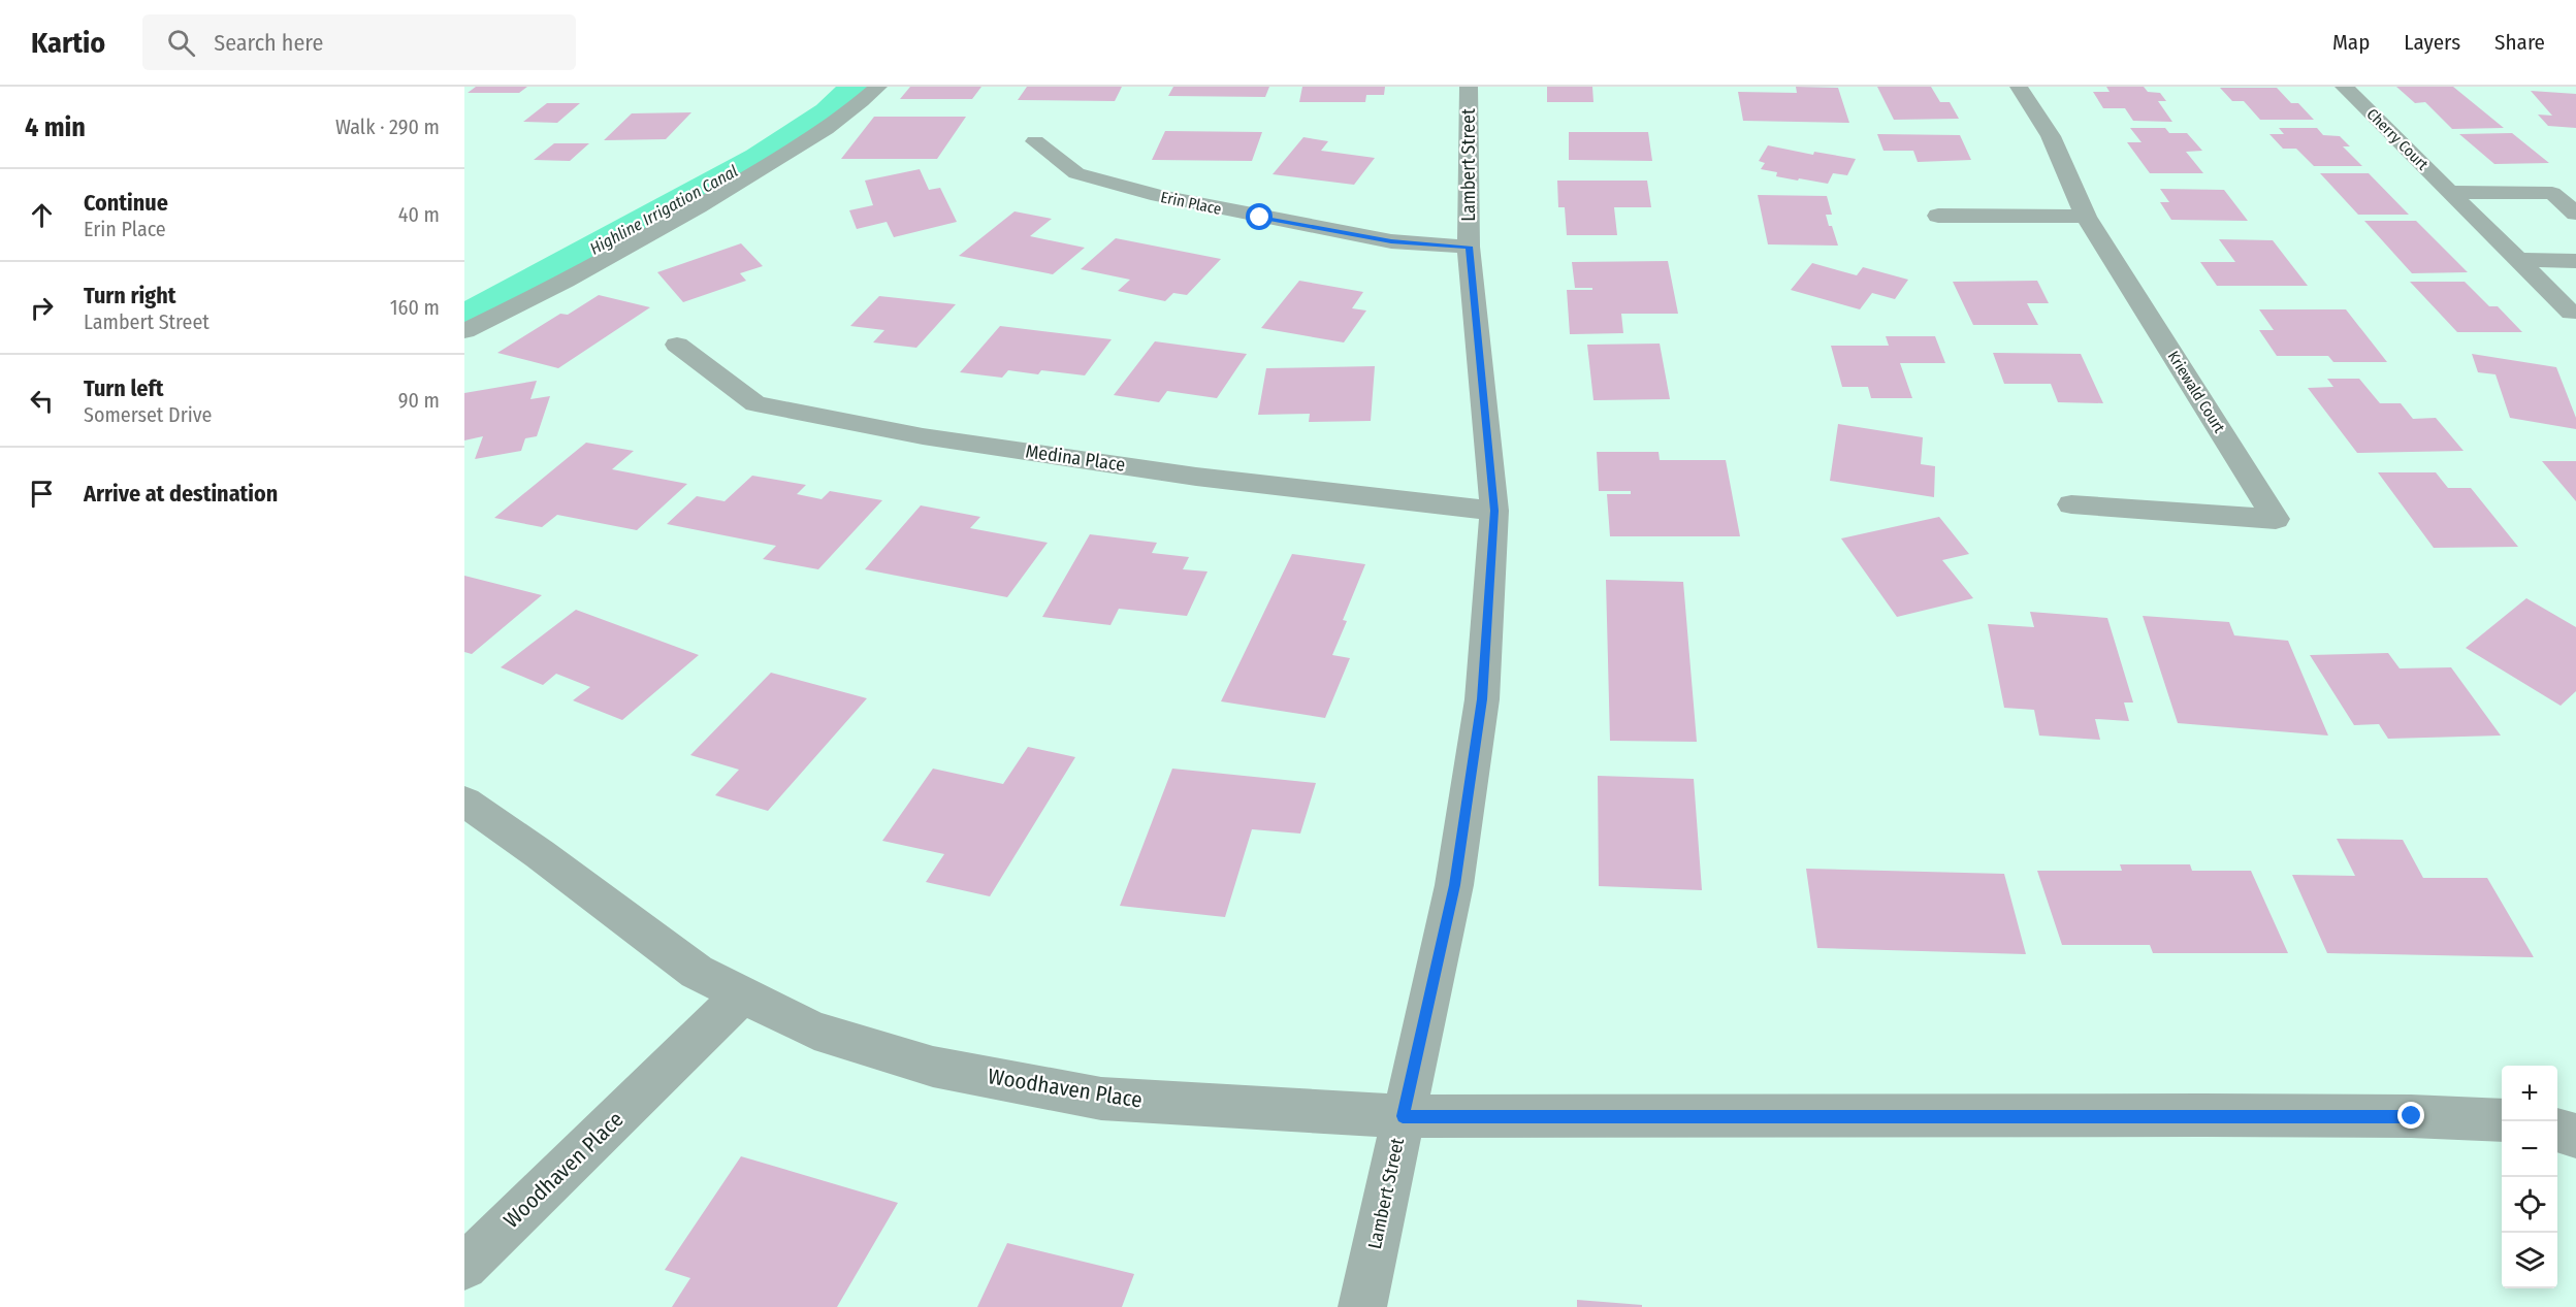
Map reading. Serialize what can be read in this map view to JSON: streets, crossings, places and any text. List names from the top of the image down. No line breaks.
{"streets":{"street":["Cherry Court","Lambert Street","Erin Place","Kriewald Court","Medina Place","Woodhaven Place"]},"crossings":[["Lambert Street","Erin Place"],["Lambert Street","Medina Place"],["Lambert Street","Woodhaven Place"]],"water":["Highline Irrigation Canal"],"page":{"header":"Kartio","search":"Search here","nav":["Map","Layers","Share"],"heading":["4 min","Walk · 290 m"],"list":[["Continue","Erin Place","40 m"],["Turn right","Lambert Street","160 m"],["Turn left","Somerset Drive","90 m"],"Arrive at destination"],"map_buttons":["+","−"]}}
